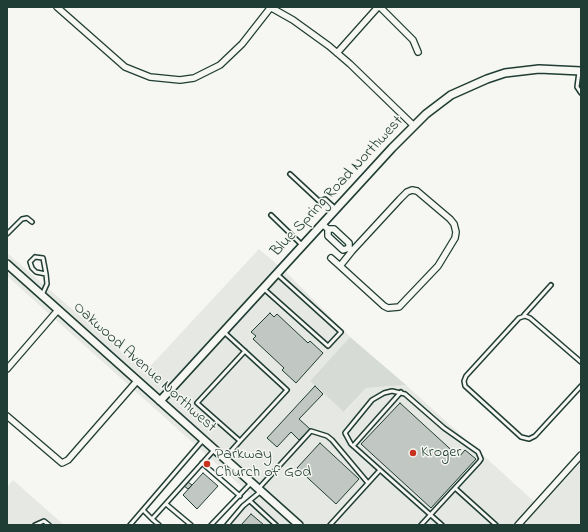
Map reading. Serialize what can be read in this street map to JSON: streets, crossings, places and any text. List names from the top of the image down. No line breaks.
{"streets":{"street":["Blue Spring Road Northwest","Oakwood Avenue Northwest"]},"crossings":[["Blue Spring Road Northwest","Oakwood Avenue Northwest"]],"places":["Kroger","Parkway Church of God"]}
